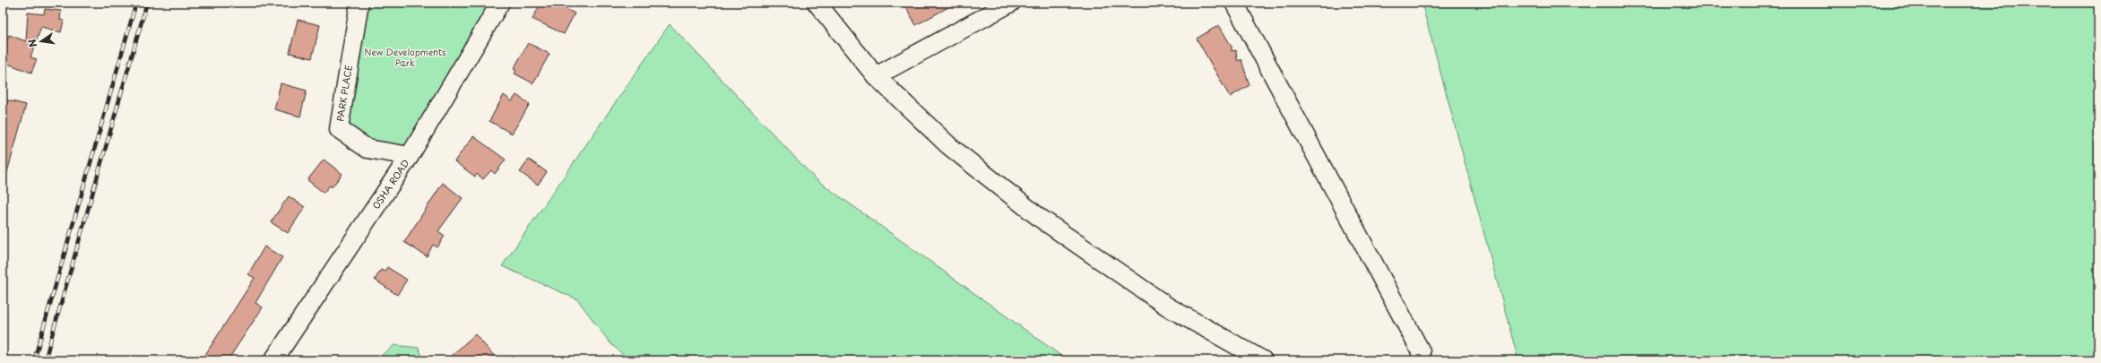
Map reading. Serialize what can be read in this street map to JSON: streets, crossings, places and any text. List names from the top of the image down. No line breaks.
{"streets":{"street":["PARK PLACE","OSHA ROAD"]},"crossings":[["PARK PLACE","OSHA ROAD"]],"parks":["New Developments Park"],"north":"left"}
